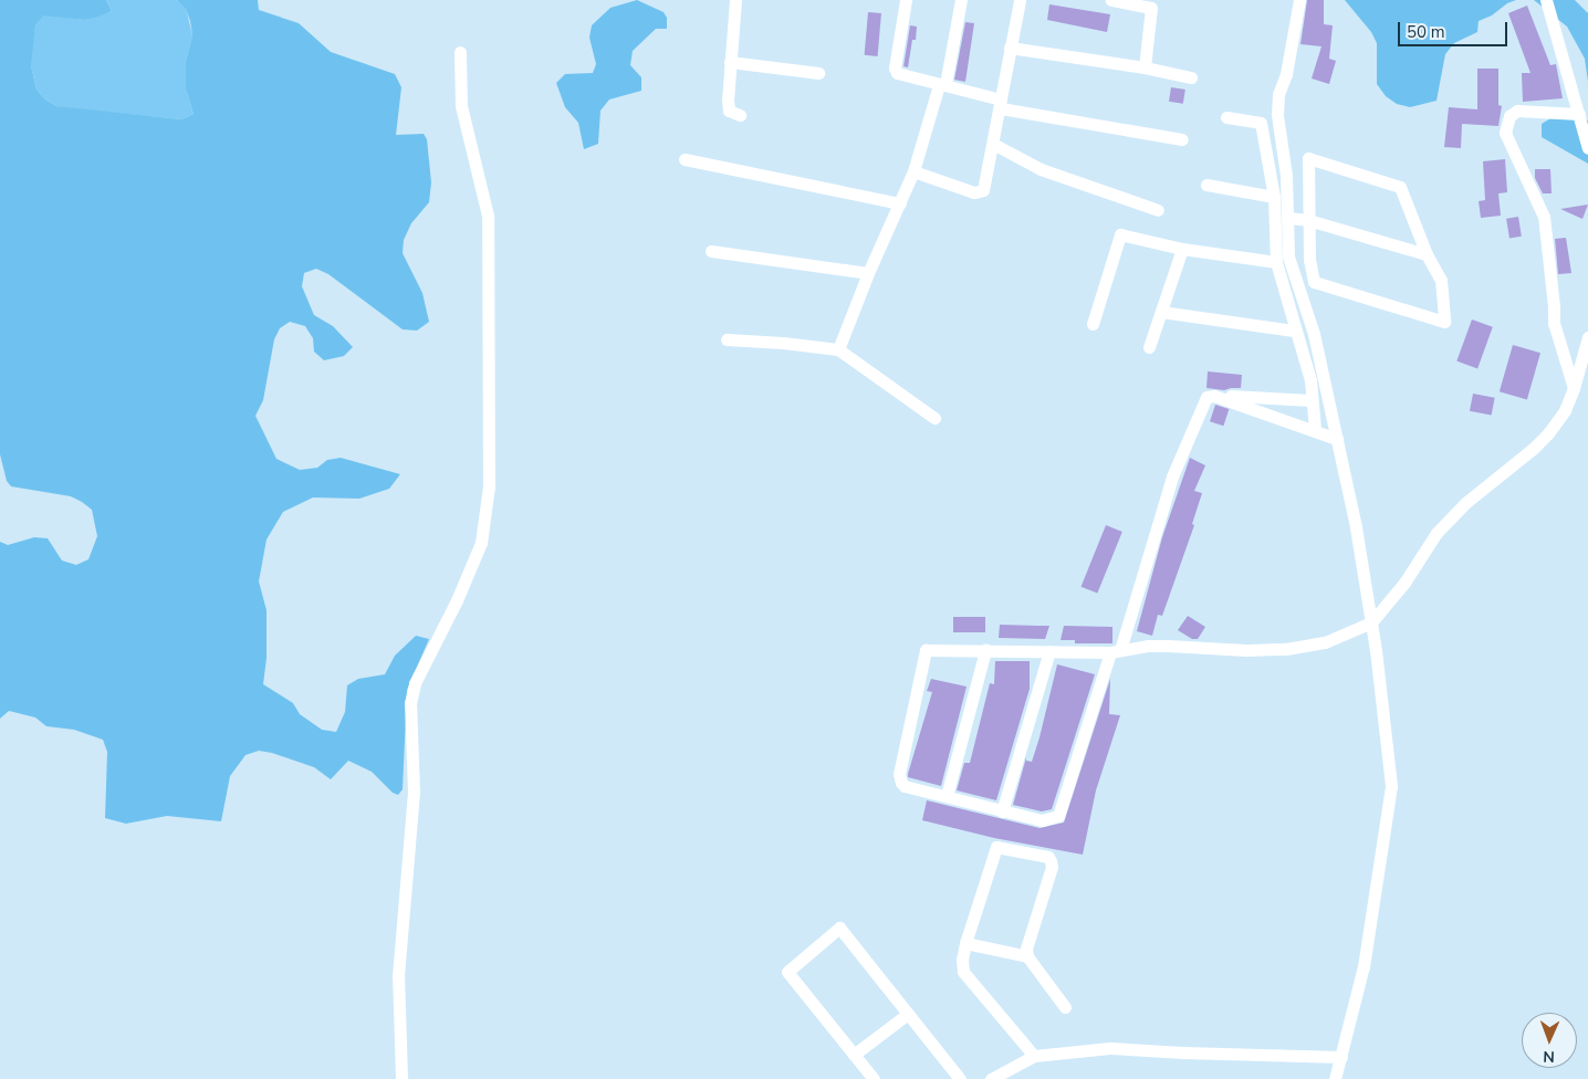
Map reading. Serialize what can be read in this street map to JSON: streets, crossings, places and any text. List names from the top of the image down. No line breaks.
{"scale_bar":"50 m","north":"bottom"}
